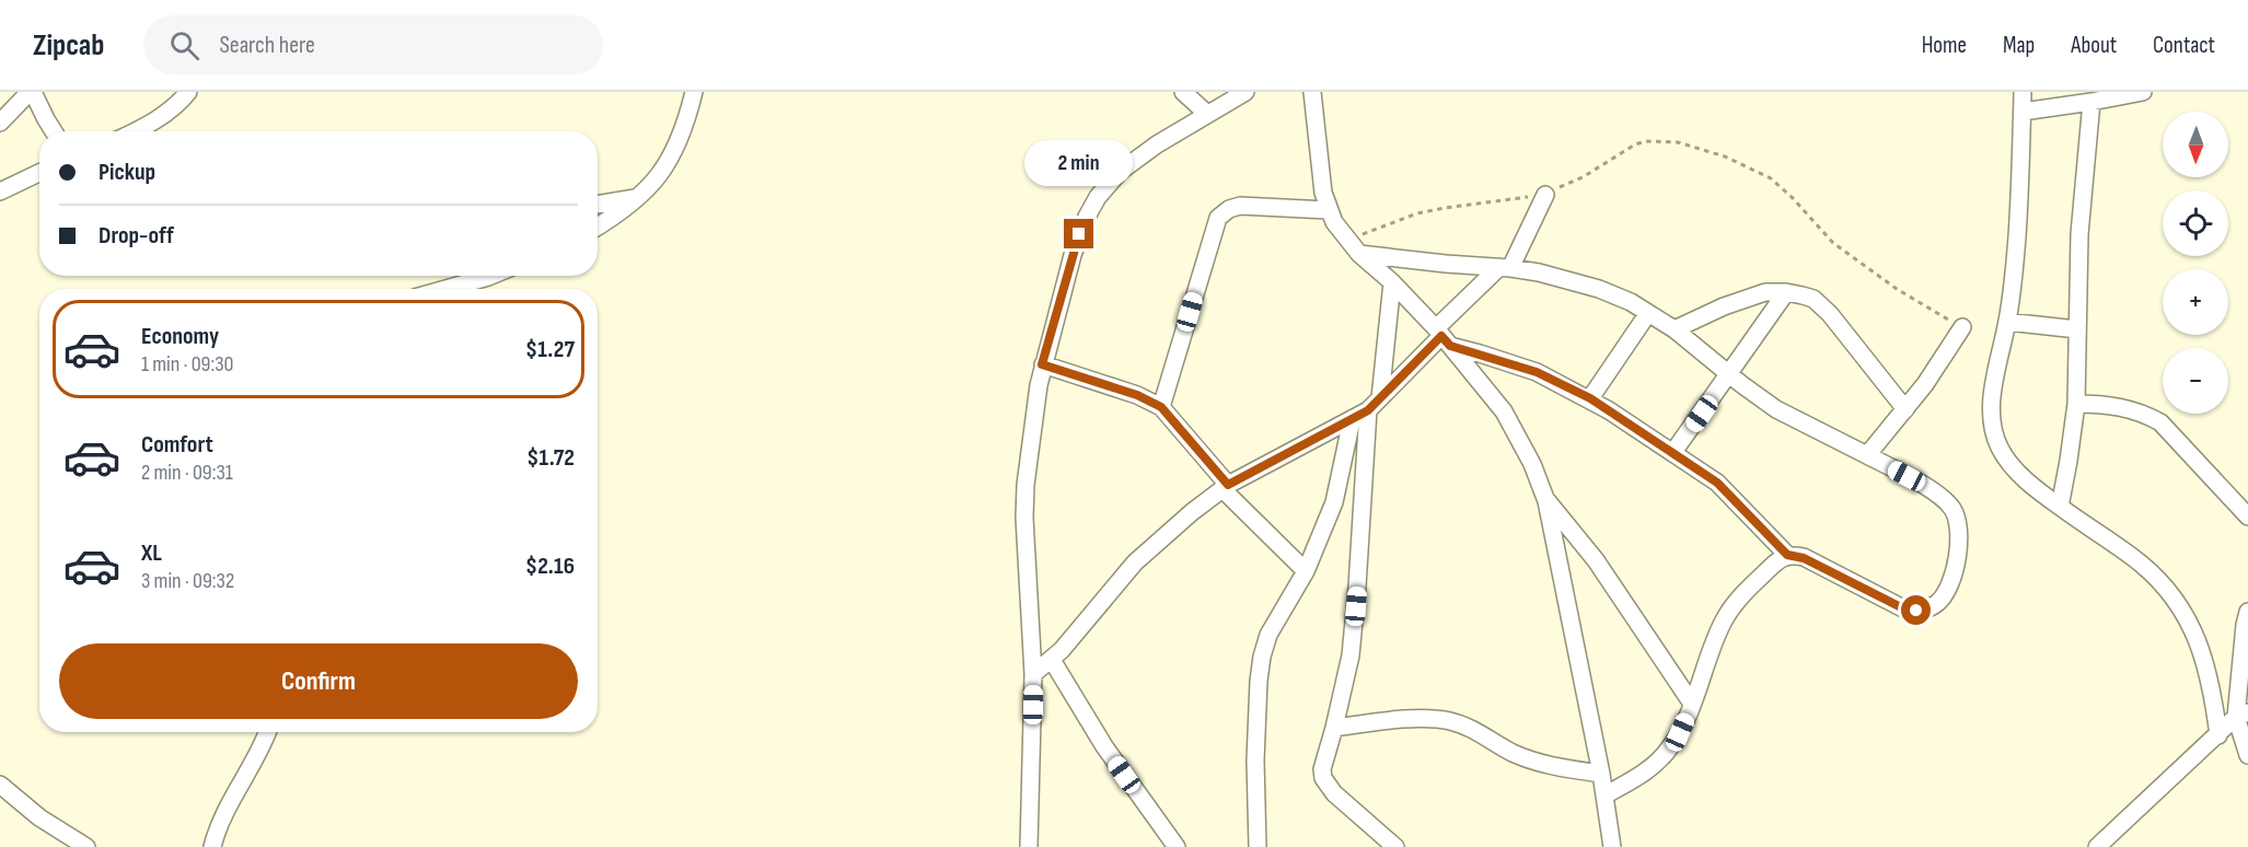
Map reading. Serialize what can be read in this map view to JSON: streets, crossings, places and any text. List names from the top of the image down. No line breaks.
{"north":"bottom","page":{"header":"Zipcab","search":"Search here","nav":["Home","Map","About","Contact"],"map_buttons":["+","−"],"banner":["Pickup","Drop-off"],"bubble":"2 min","list":[{"name":"Economy","note":"1 min · 09:30","value":"$1.27"},{"name":"Comfort","note":"2 min · 09:31","value":"$1.72"},{"name":"XL","note":"3 min · 09:32","value":"$2.16"}],"buttons":"Confirm"}}
